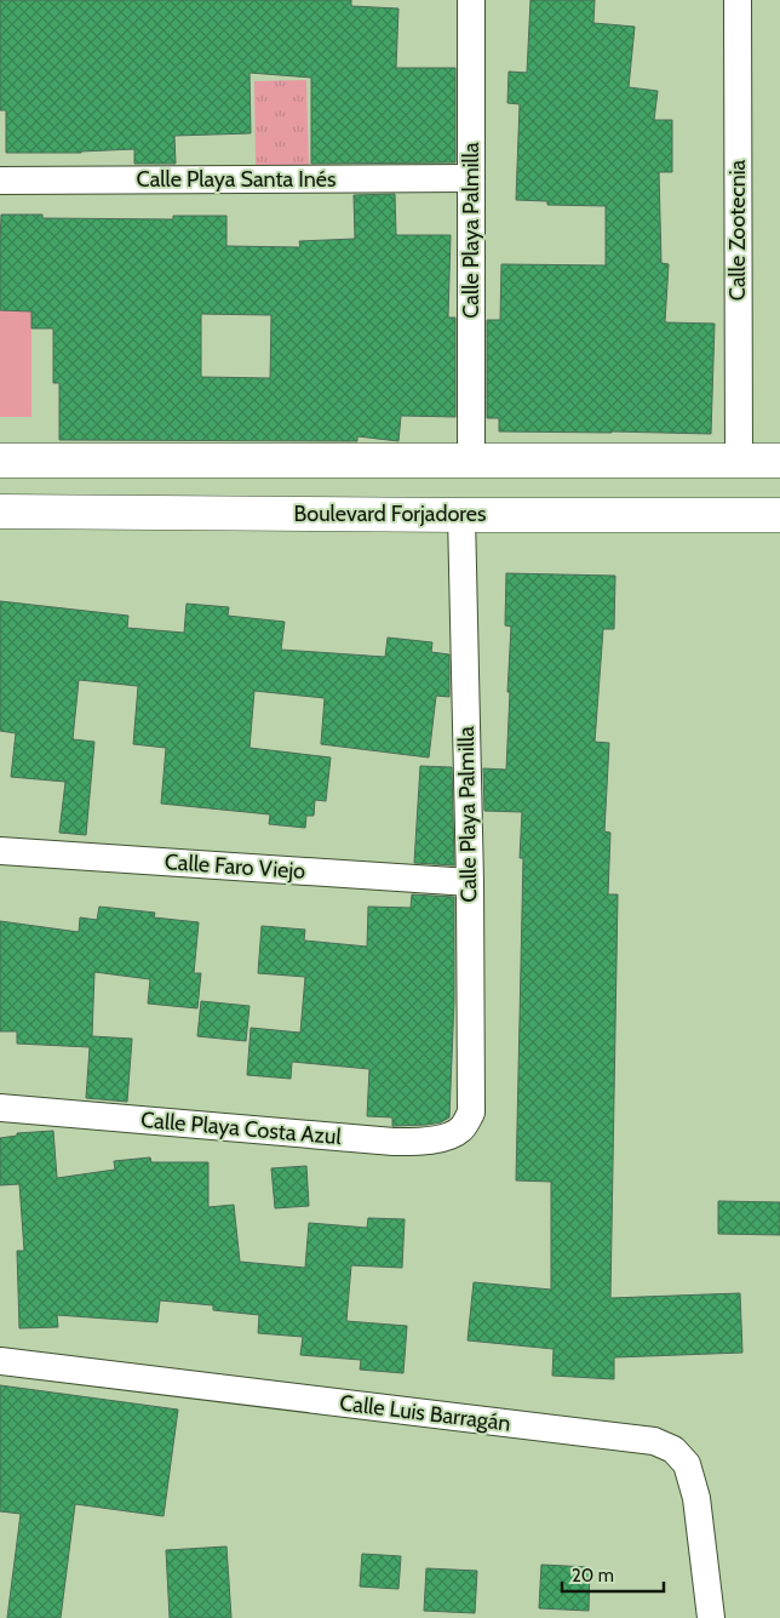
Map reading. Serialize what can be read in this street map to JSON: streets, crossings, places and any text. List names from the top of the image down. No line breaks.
{"streets":{"street":["Calle Playa Santa Inés","Calle Playa Palmilla","Calle Zootecnia","Boulevard Forjadores","Calle Faro Viejo","Calle Playa Costa Azul","Calle Luis Barragán"]},"crossings":[["Calle Playa Santa Inés","Calle Playa Palmilla"],["Calle Playa Palmilla","Boulevard Forjadores"],["Calle Playa Palmilla","Calle Faro Viejo"],["Calle Playa Palmilla","Calle Playa Costa Azul"]],"scale_bar":"20 m"}
